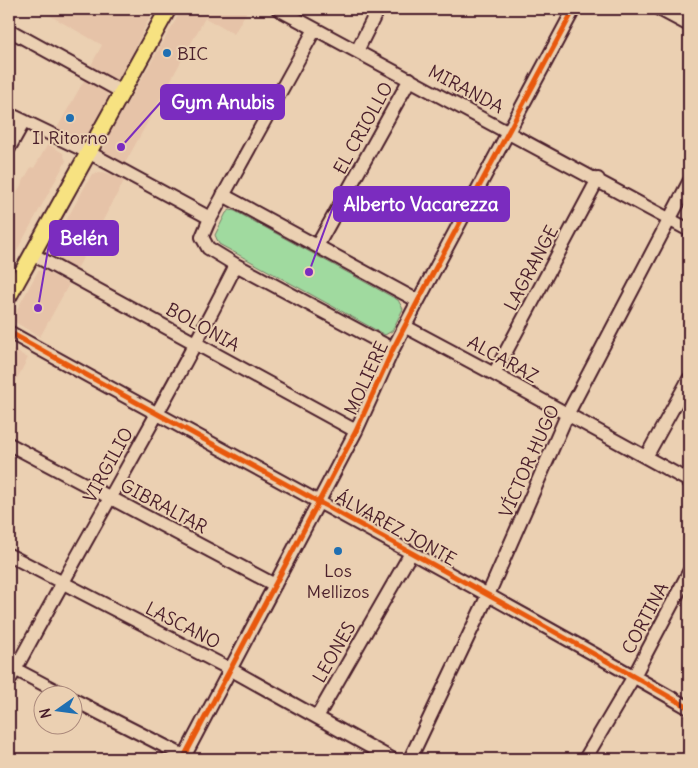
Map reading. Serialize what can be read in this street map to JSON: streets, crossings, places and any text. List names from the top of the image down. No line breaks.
{"streets":{"street":["MIRANDA","EL CRIOLLO","LAGRANGE","BOLONIA","ALCARAZ","MOLIERE","VÍCTOR HUGO","VIRGILIO","GIBRALTAR","ÁLVAREZ JONTE","CORTINA","LASCANO","LEONES"]},"crossings":[["MIRANDA","EL CRIOLLO"],["MIRANDA","LAGRANGE"],["MIRANDA","MOLIERE"],["MIRANDA","VÍCTOR HUGO"],["LAGRANGE","ALCARAZ"],["BOLONIA","MOLIERE"],["BOLONIA","VIRGILIO"],["ALCARAZ","MOLIERE"],["ALCARAZ","VÍCTOR HUGO"],["MOLIERE","GIBRALTAR"],["MOLIERE","ÁLVAREZ JONTE"],["MOLIERE","LASCANO"],["VÍCTOR HUGO","ÁLVAREZ JONTE"],["VIRGILIO","GIBRALTAR"],["VIRGILIO","ÁLVAREZ JONTE"],["VIRGILIO","LASCANO"],["ÁLVAREZ JONTE","CORTINA"],["ÁLVAREZ JONTE","LEONES"],["LASCANO","LEONES"]],"places":["BIC","Il Ritorno","Gym Anubis","Alberto Vacarezza","Belén","Los Mellizos"],"north":"left"}
